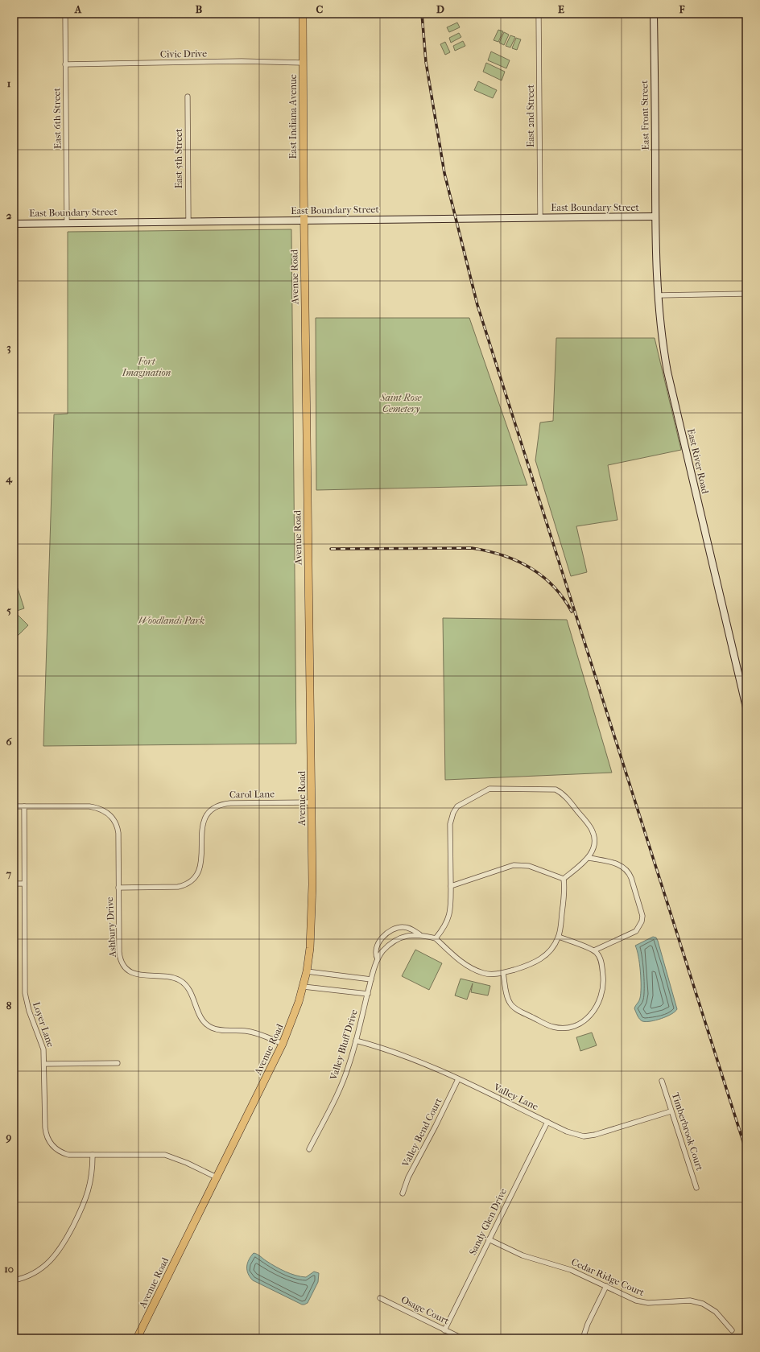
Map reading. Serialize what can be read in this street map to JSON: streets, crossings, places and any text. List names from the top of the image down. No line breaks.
{"streets":{"main road":["East Front Street","East Indiana Avenue","East Boundary Street","Avenue Road","East River Road"],"street":["Civic Drive","East 2nd Street","East 6th Street","East 5th Street","Carol Lane","Ashbury Drive","Loyer Lane","Valley Bluff Drive","Valley Lane","Timberbrook Court","Valley Bend Court","Sandy Glen Drive","Cedar Ridge Court","Osage Court"]},"crossings":[["Civic Drive","East Indiana Avenue"],["Civic Drive","East 6th Street"],["East Front Street","East Boundary Street"],["East Front Street","East River Road"],["East 2nd Street","East Boundary Street"],["East Indiana Avenue","East Boundary Street"],["East Indiana Avenue","Avenue Road"],["East 6th Street","East Boundary Street"],["East 5th Street","East Boundary Street"],["East Boundary Street","Avenue Road"],["East Boundary Street","East River Road"],["Avenue Road","Carol Lane"],["Avenue Road","Ashbury Drive"],["Avenue Road","Loyer Lane"],["Carol Lane","Ashbury Drive"],["Ashbury Drive","Loyer Lane"],["Valley Bluff Drive","Valley Lane"],["Valley Lane","Timberbrook Court"],["Valley Lane","Valley Bend Court"],["Valley Lane","Sandy Glen Drive"],["Sandy Glen Drive","Cedar Ridge Court"],["Sandy Glen Drive","Osage Court"]],"parks":["Fort Imagination","Saint Rose Cemetery","Woodlands Park"],"grid":{"columns":["A","B","C","D","E","F"],"rows":["1","2","3","4","5","6","7","8","9","10"]}}
